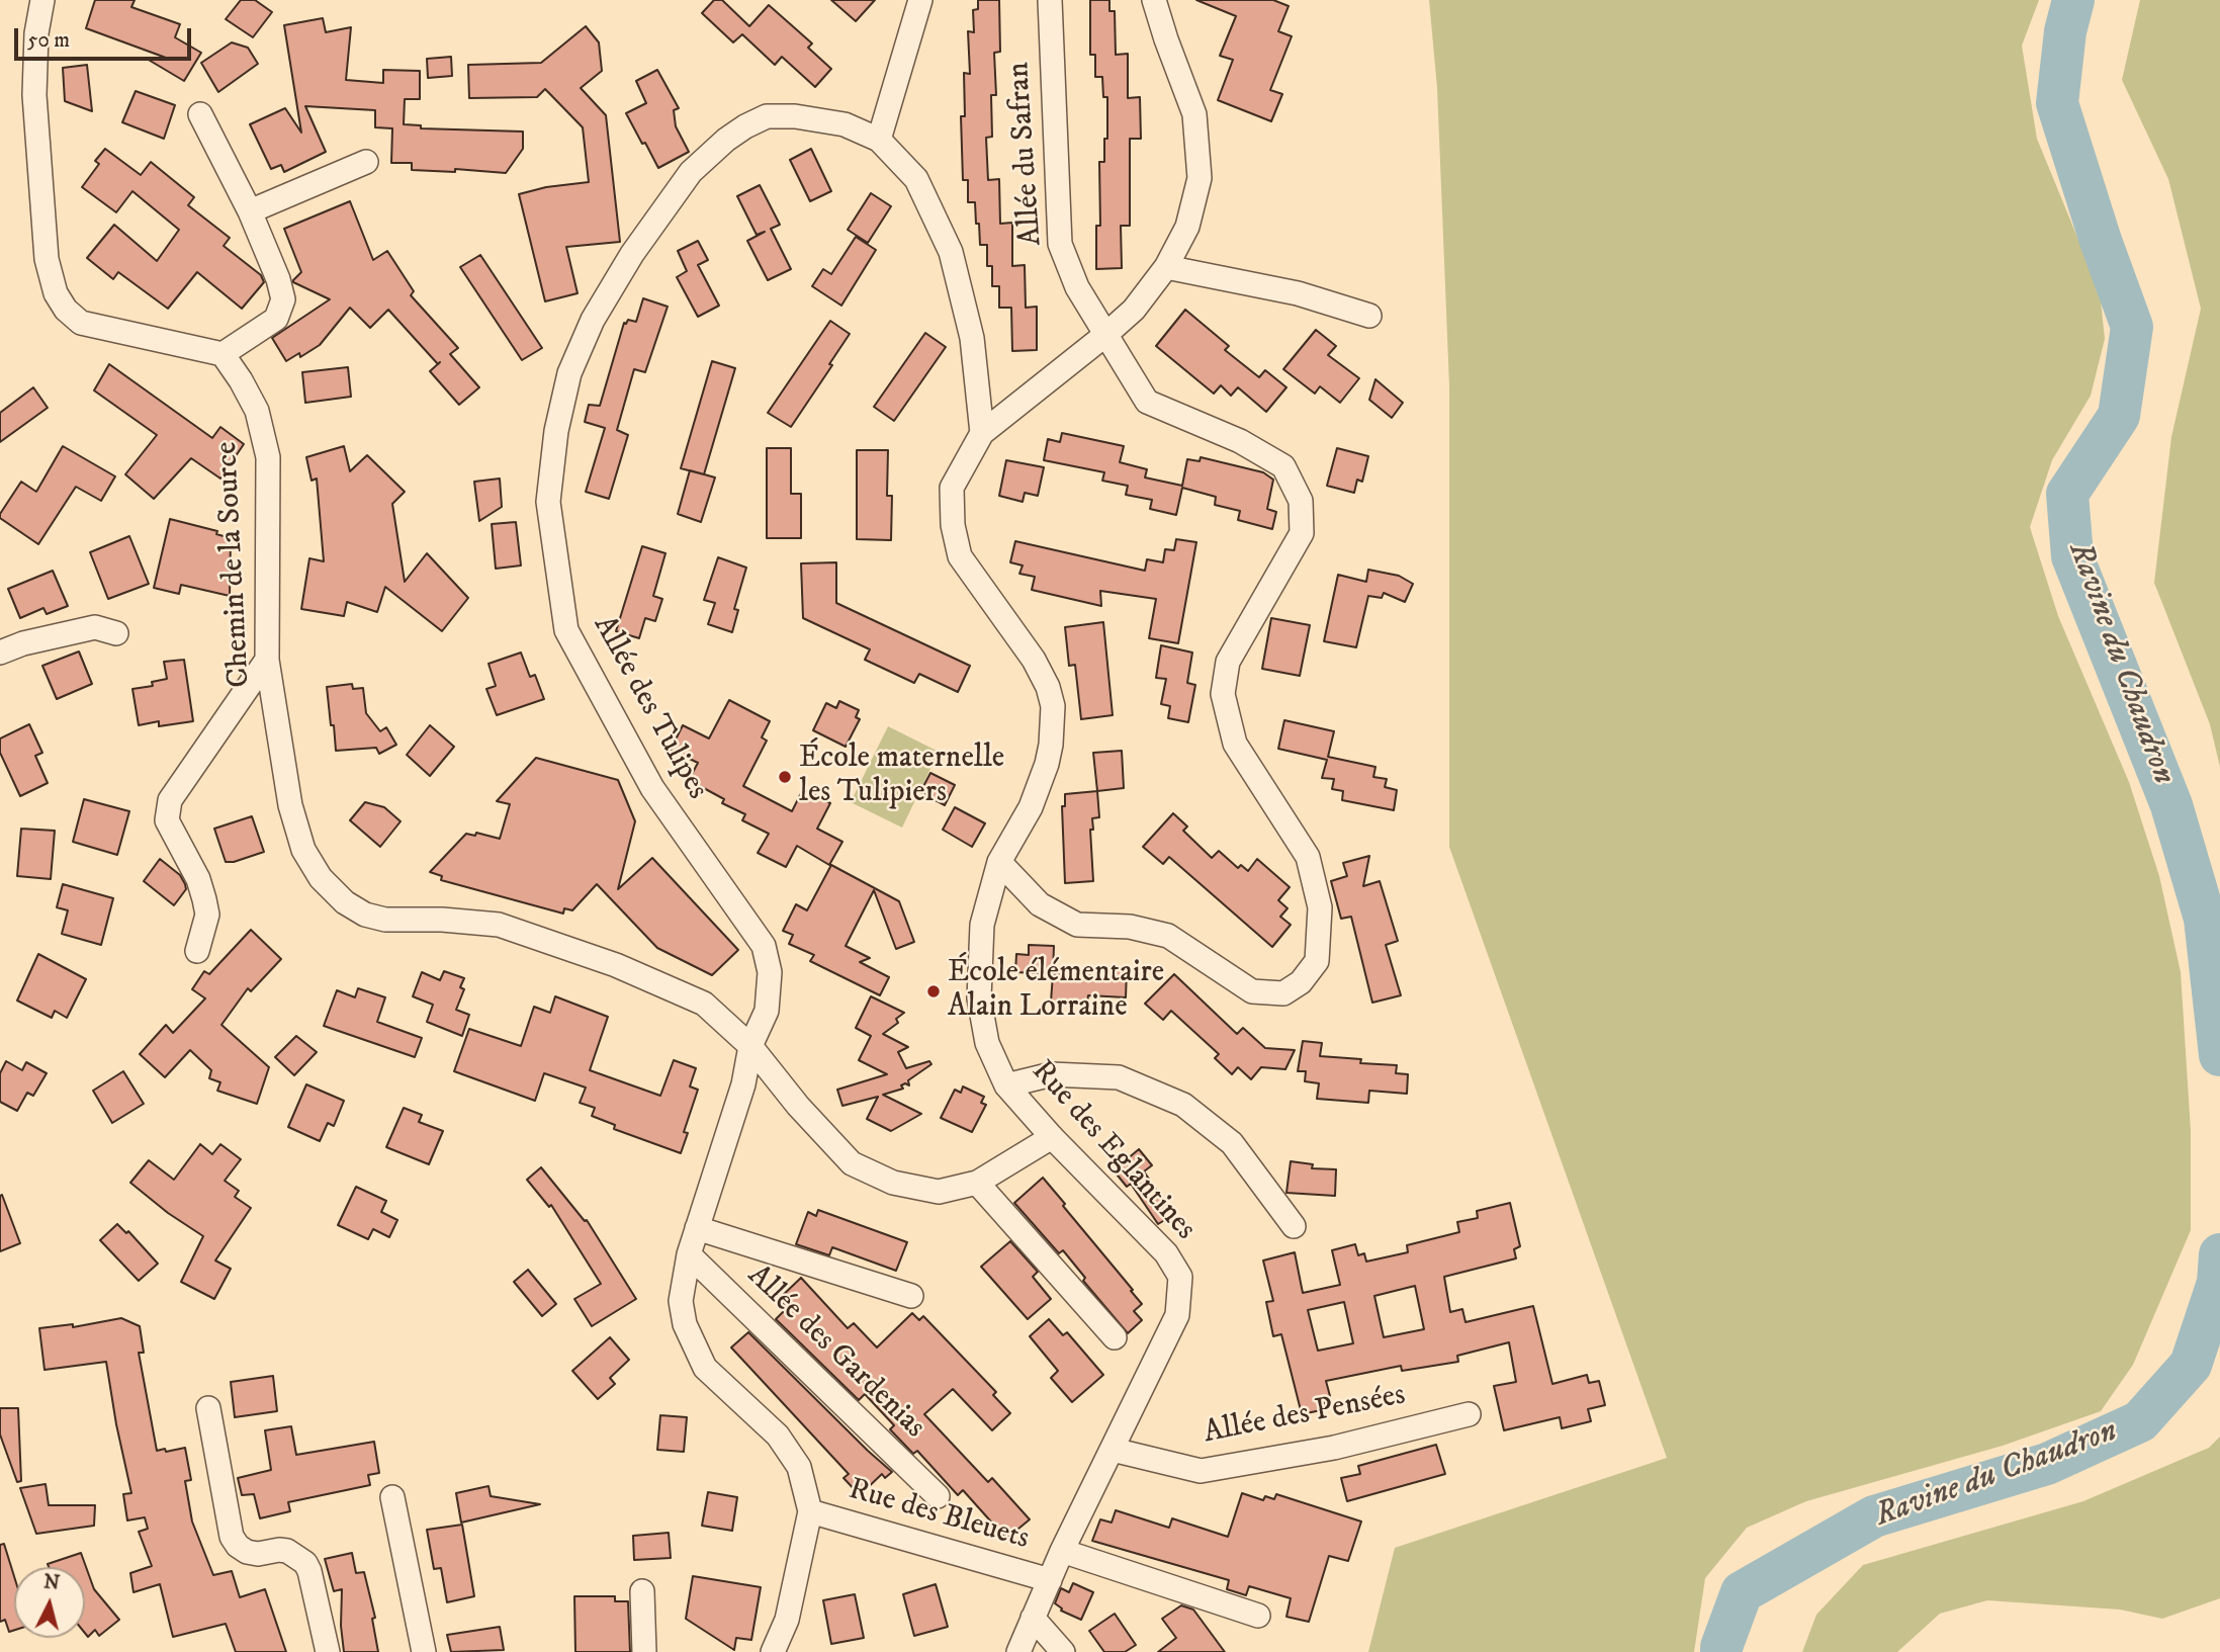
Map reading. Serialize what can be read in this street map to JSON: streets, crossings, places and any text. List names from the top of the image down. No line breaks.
{"streets":{"street":["Allée du Safran","Chemin de la Source","Allée des Tulipes","Rue des Eglantines","Allée des Gardenias","Allée des Pensées","Rue des Bleuets"]},"crossings":[["Allée du Safran","Rue des Eglantines"],["Chemin de la Source","Allée des Tulipes"],["Chemin de la Source","Rue des Eglantines"],["Allée des Tulipes","Rue des Eglantines"],["Rue des Eglantines","Allée des Pensées"],["Rue des Eglantines","Rue des Bleuets"]],"water":["Ravine du Chaudron"],"places":["École maternelle les Tulipiers","École élémentaire Alain Lorraine"],"scale_bar":"50 m","north":"top"}
